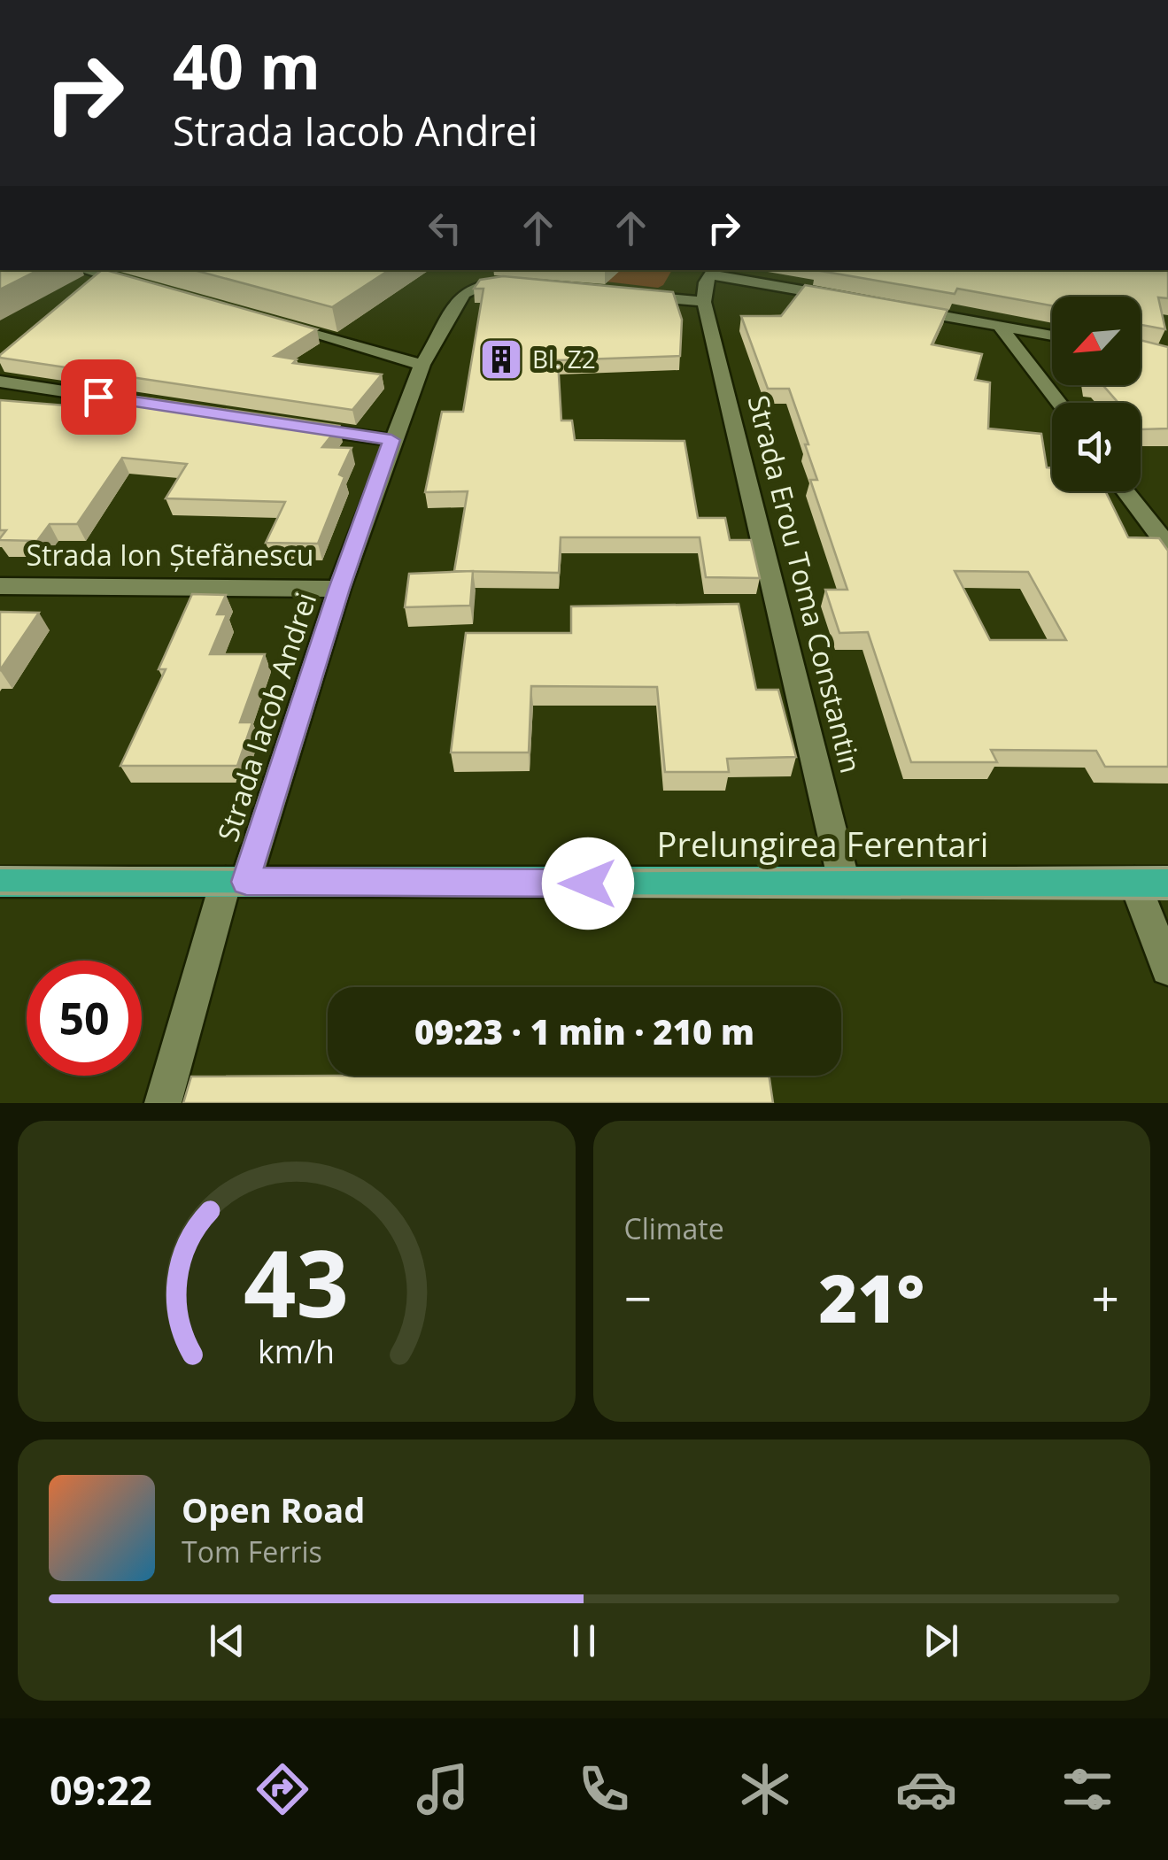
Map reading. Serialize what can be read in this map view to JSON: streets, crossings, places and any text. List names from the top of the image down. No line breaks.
{"streets":{"main road":["Prelungirea Ferentari"],"street":["Strada Ion Ștefănescu","Strada Erou Toma Constantin","Strada Iacob Andrei"]},"crossings":[["Strada Ion Ștefănescu","Strada Iacob Andrei"],["Strada Erou Toma Constantin","Prelungirea Ferentari"],["Strada Iacob Andrei","Prelungirea Ferentari"]],"places":{"building":["Bl. Z2"]},"north":"bottom left","page":{"turn":["40 m","Strada Iacob Andrei"],"limit":"50","trip":"09:23 · 1 min · 210 m","tile":"Climate","heat":["−","21°","+"],"song":["Open Road","Tom Ferris"],"tabs":"09:22","gauge":["43","km/h"]}}
